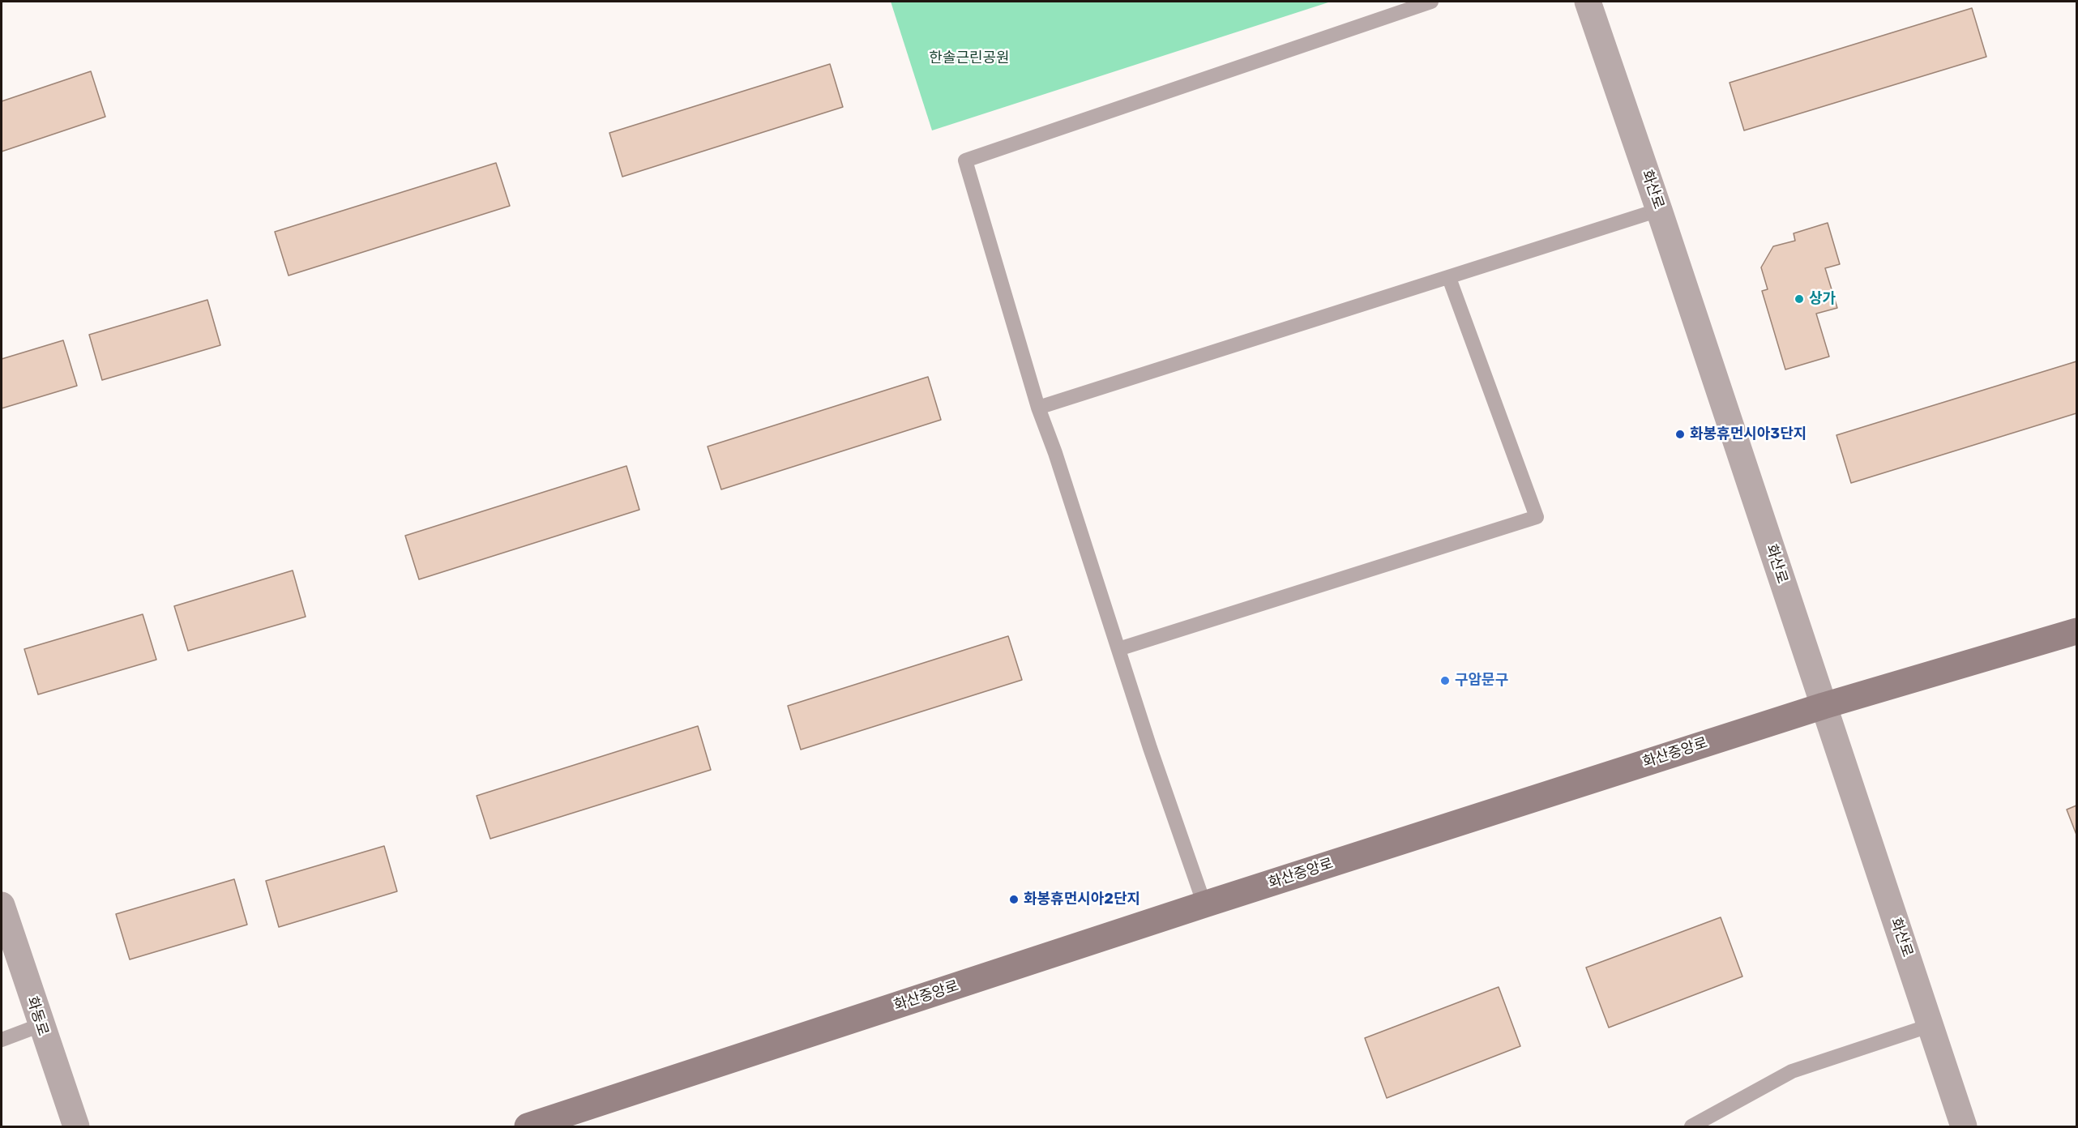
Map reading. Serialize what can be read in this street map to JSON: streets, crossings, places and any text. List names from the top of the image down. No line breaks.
{"streets":{"main road":["화산중앙로"],"street":["화산로","화동로"]},"crossings":[["화산로","화산중앙로"]],"parks":["한솔근린공원"],"places":["상가","화봉휴먼시아3단지","구암문구","화봉휴먼시아2단지"]}
